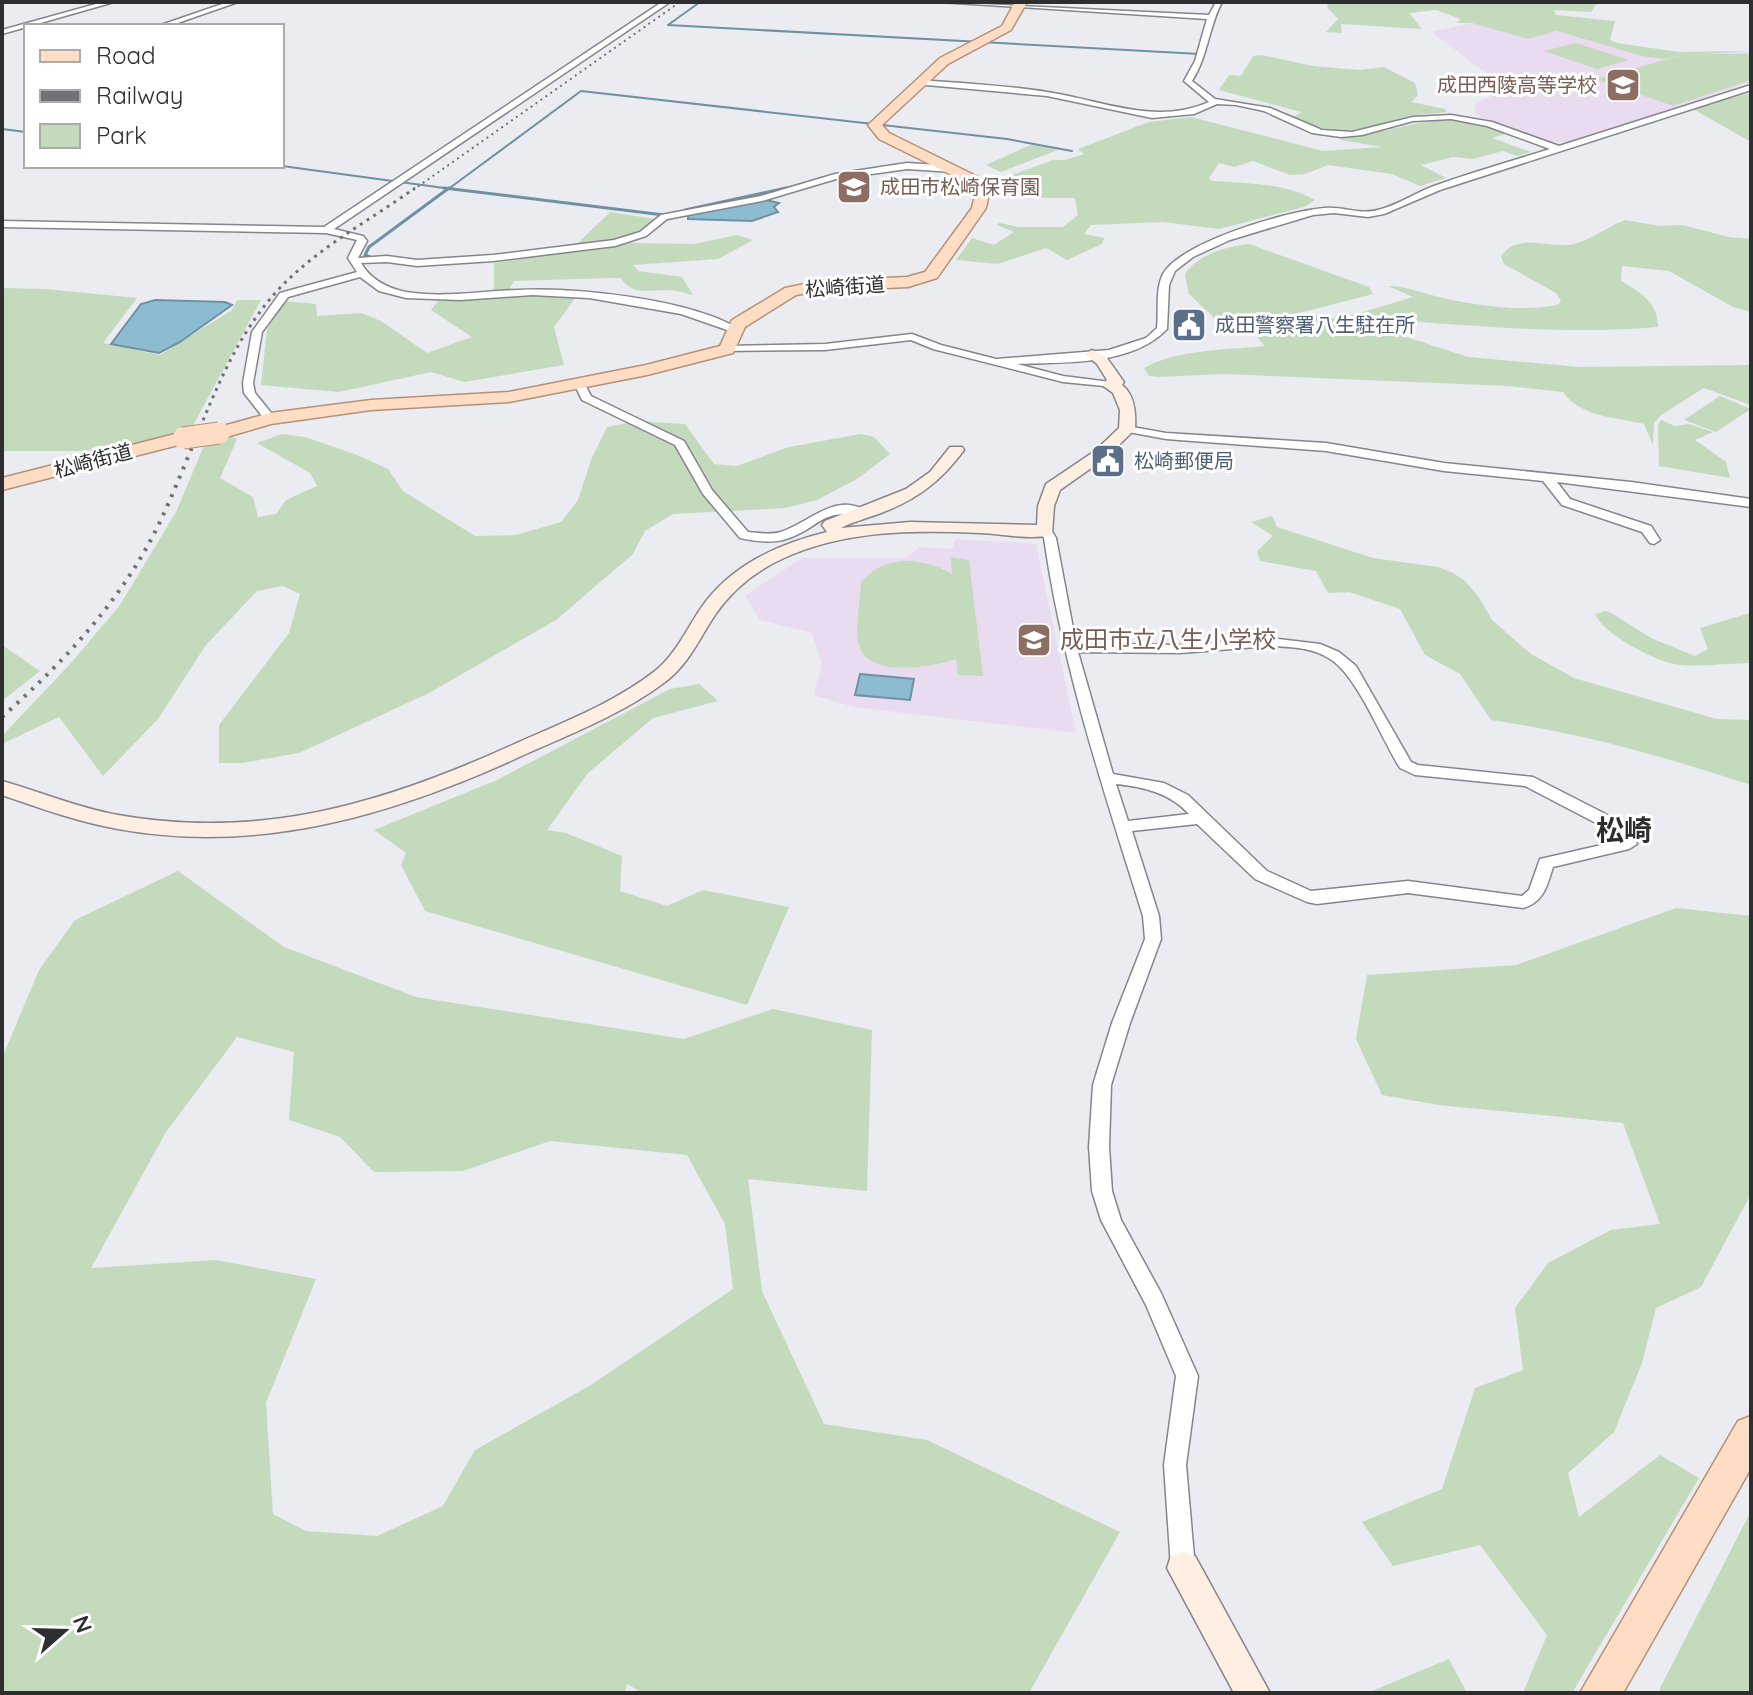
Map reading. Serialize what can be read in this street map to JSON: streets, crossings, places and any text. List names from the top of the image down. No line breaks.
{"streets":{"main road":["松崎街道"]},"districts":["松崎"],"places":{"school or university":["成田西陵高等学校","成田市松崎保育園","成田市立八生小学校"],"public building":["成田警察署八生駐在所","松崎郵便局"]},"legend":["Road","Railway","Park"],"north":"right"}
